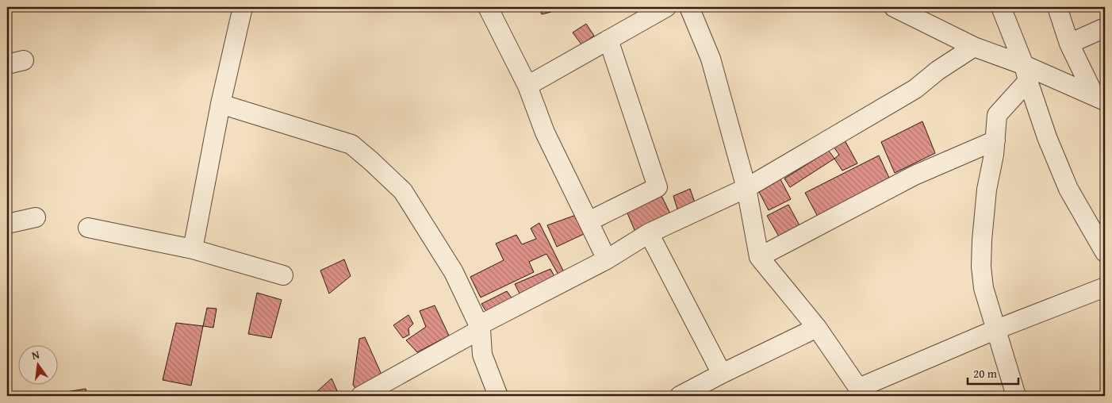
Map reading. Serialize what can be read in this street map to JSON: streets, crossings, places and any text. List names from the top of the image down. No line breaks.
{"scale_bar":"20 m","north":"top"}
